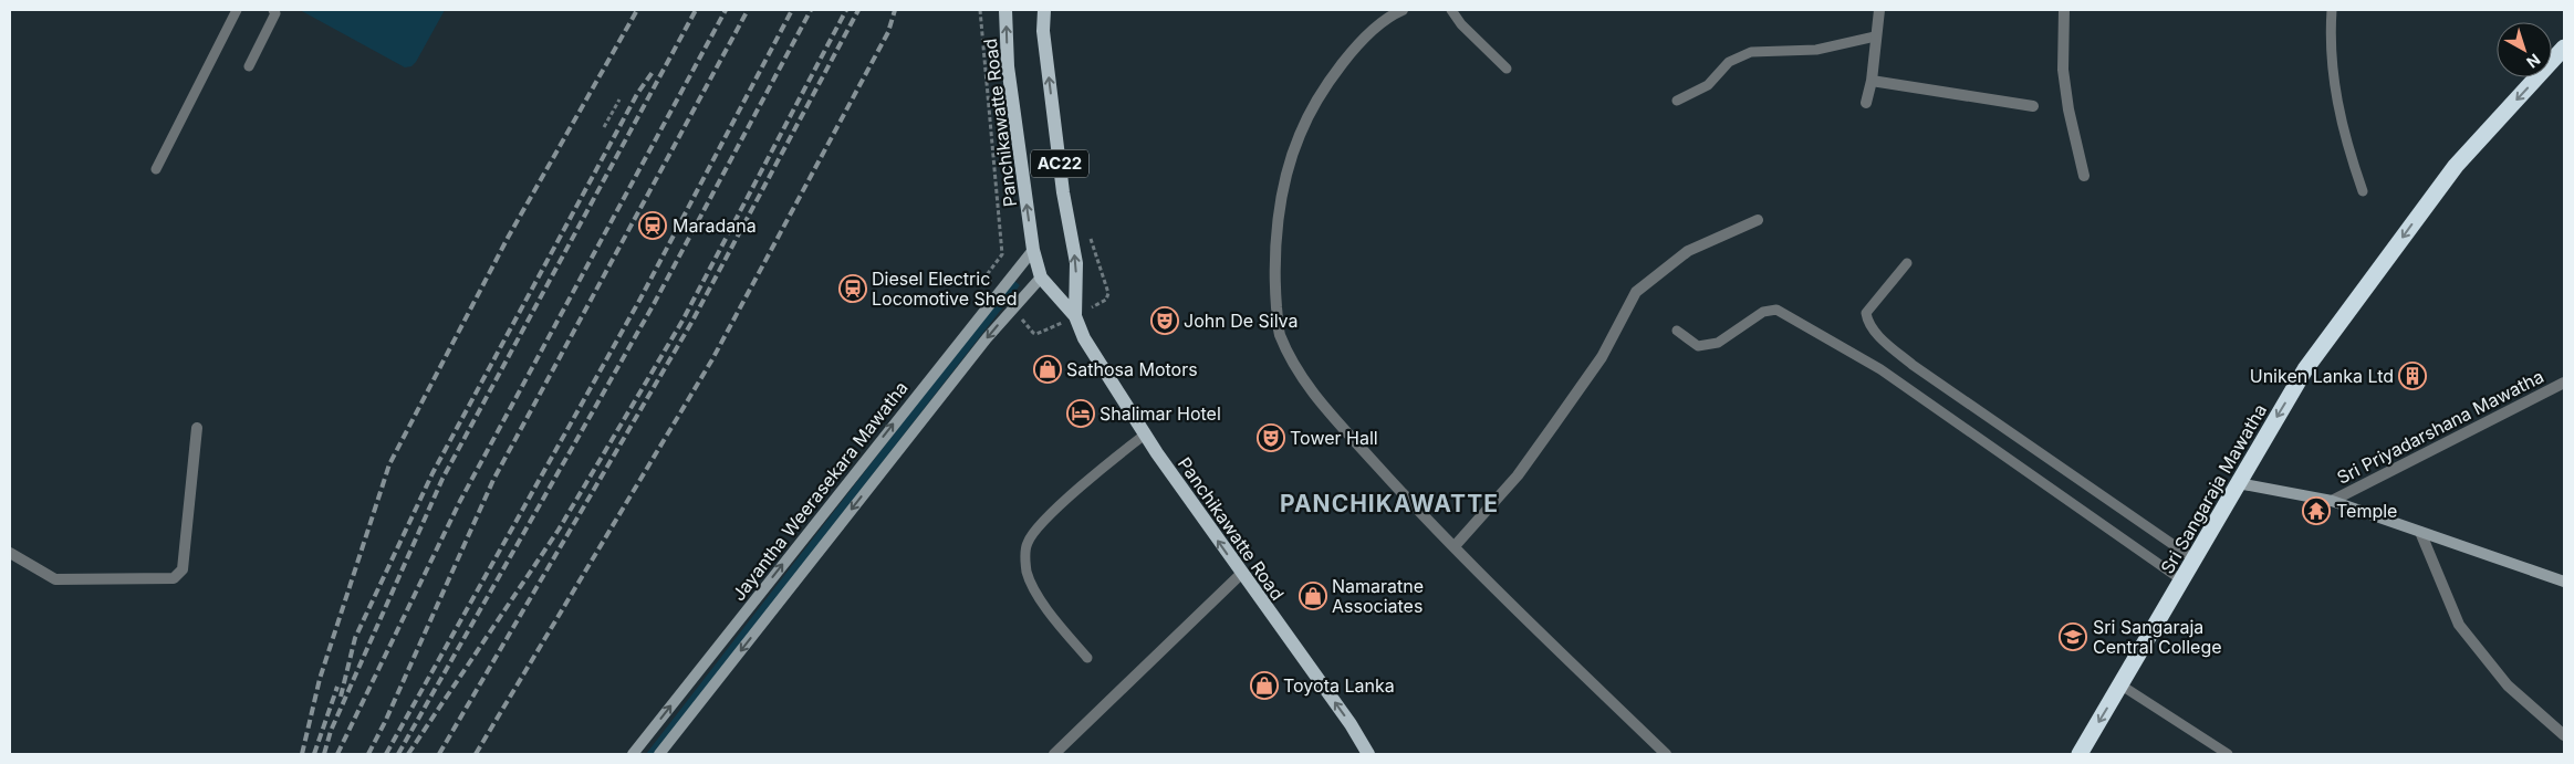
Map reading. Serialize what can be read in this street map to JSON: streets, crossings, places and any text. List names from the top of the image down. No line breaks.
{"streets":{"highway":["Sri Sangaraja Mawatha"],"main road":["Panchikawatte Road","AC22","Jayantha Weerasekara Mawatha"],"street":["Sri Priyadarshana Mawatha"]},"crossings":[["Panchikawatte Road","Jayantha Weerasekara Mawatha"]],"one_way":["Panchikawatte Road","Sri Sangaraja Mawatha"],"districts":["PANCHIKAWATTE"],"places":{"station":["Maradana","Diesel Electric Locomotive Shed"],"theatre":["John De Silva","Tower Hall"],"shop":["Sathosa Motors","Namaratne Associates","Toyota Lanka"],"building":["Uniken Lanka Ltd"],"hotel":["Shalimar Hotel"],"temple":["Temple"],"school or university":["Sri Sangaraja Central College"]},"north":"bottom right"}
